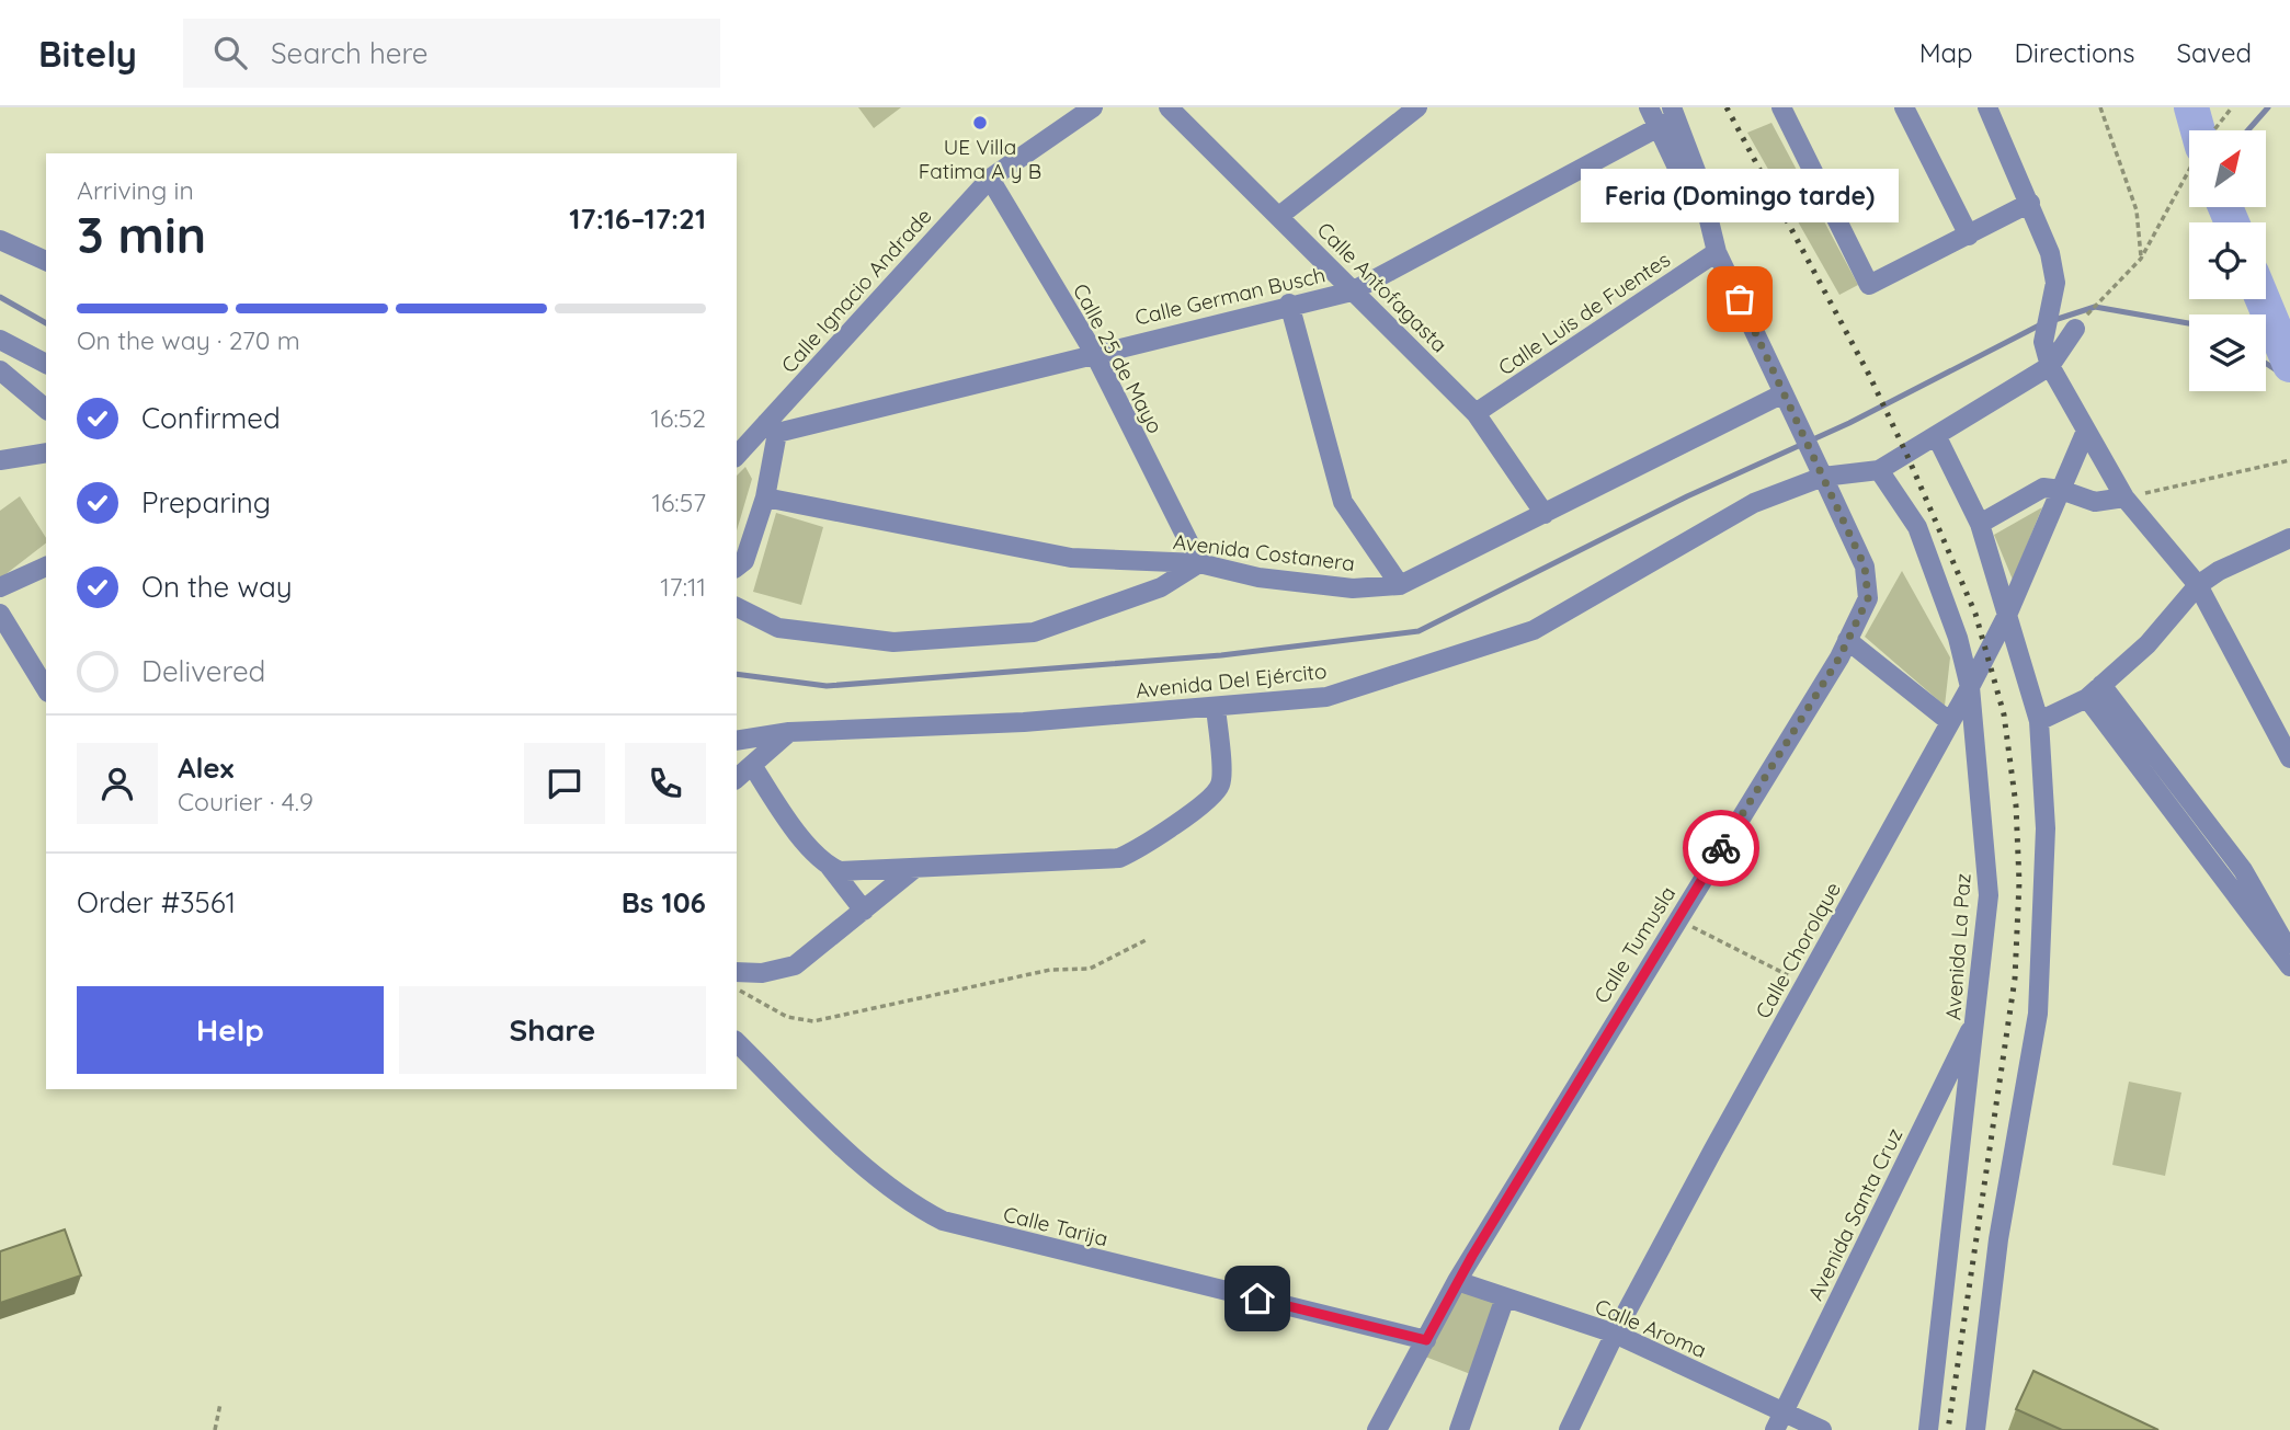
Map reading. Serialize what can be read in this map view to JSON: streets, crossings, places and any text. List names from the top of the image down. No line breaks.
{"streets":{"street":["Calle Antofagasta","Calle Ignacio Andrade","Calle German Busch","Calle Luis de Fuentes","Calle 25 de Mayo","Avenida Costanera","Avenida Del Ejército","Calle Tumusla","Avenida La Paz","Calle Chorolque","Avenida Santa Cruz","Calle Tarija","Calle Aroma"]},"crossings":[["Calle Antofagasta","Calle German Busch"],["Calle Antofagasta","Calle Luis de Fuentes"],["Calle Antofagasta","Avenida Costanera"],["Calle Ignacio Andrade","Calle German Busch"],["Calle Ignacio Andrade","Calle 25 de Mayo"],["Calle German Busch","Calle 25 de Mayo"],["Calle 25 de Mayo","Avenida Costanera"],["Avenida Del Ejército","Calle Tumusla"],["Calle Tumusla","Calle Tarija"],["Calle Tumusla","Calle Aroma"],["Avenida La Paz","Calle Chorolque"],["Avenida La Paz","Avenida Santa Cruz"],["Calle Chorolque","Calle Aroma"],["Avenida Santa Cruz","Calle Aroma"]],"places":["UE Villa Fatima A y B","Feria (Domingo tarde)"],"north":"top right","page":{"header":"Bitely","search":"Search here","nav":["Map","Directions","Saved"],"heading":["3 min","Arriving in","17:16–17:21"],"panel":["Alex","Courier · 4.9","Order #3561","Bs 106"],"bubble":"Feria (Domingo tarde)","bar":"On the way · 270 m","list":[["Confirmed","16:52"],["Preparing","16:57"],["On the way","17:11"],"Delivered"],"buttons":["Help","Share"]}}
